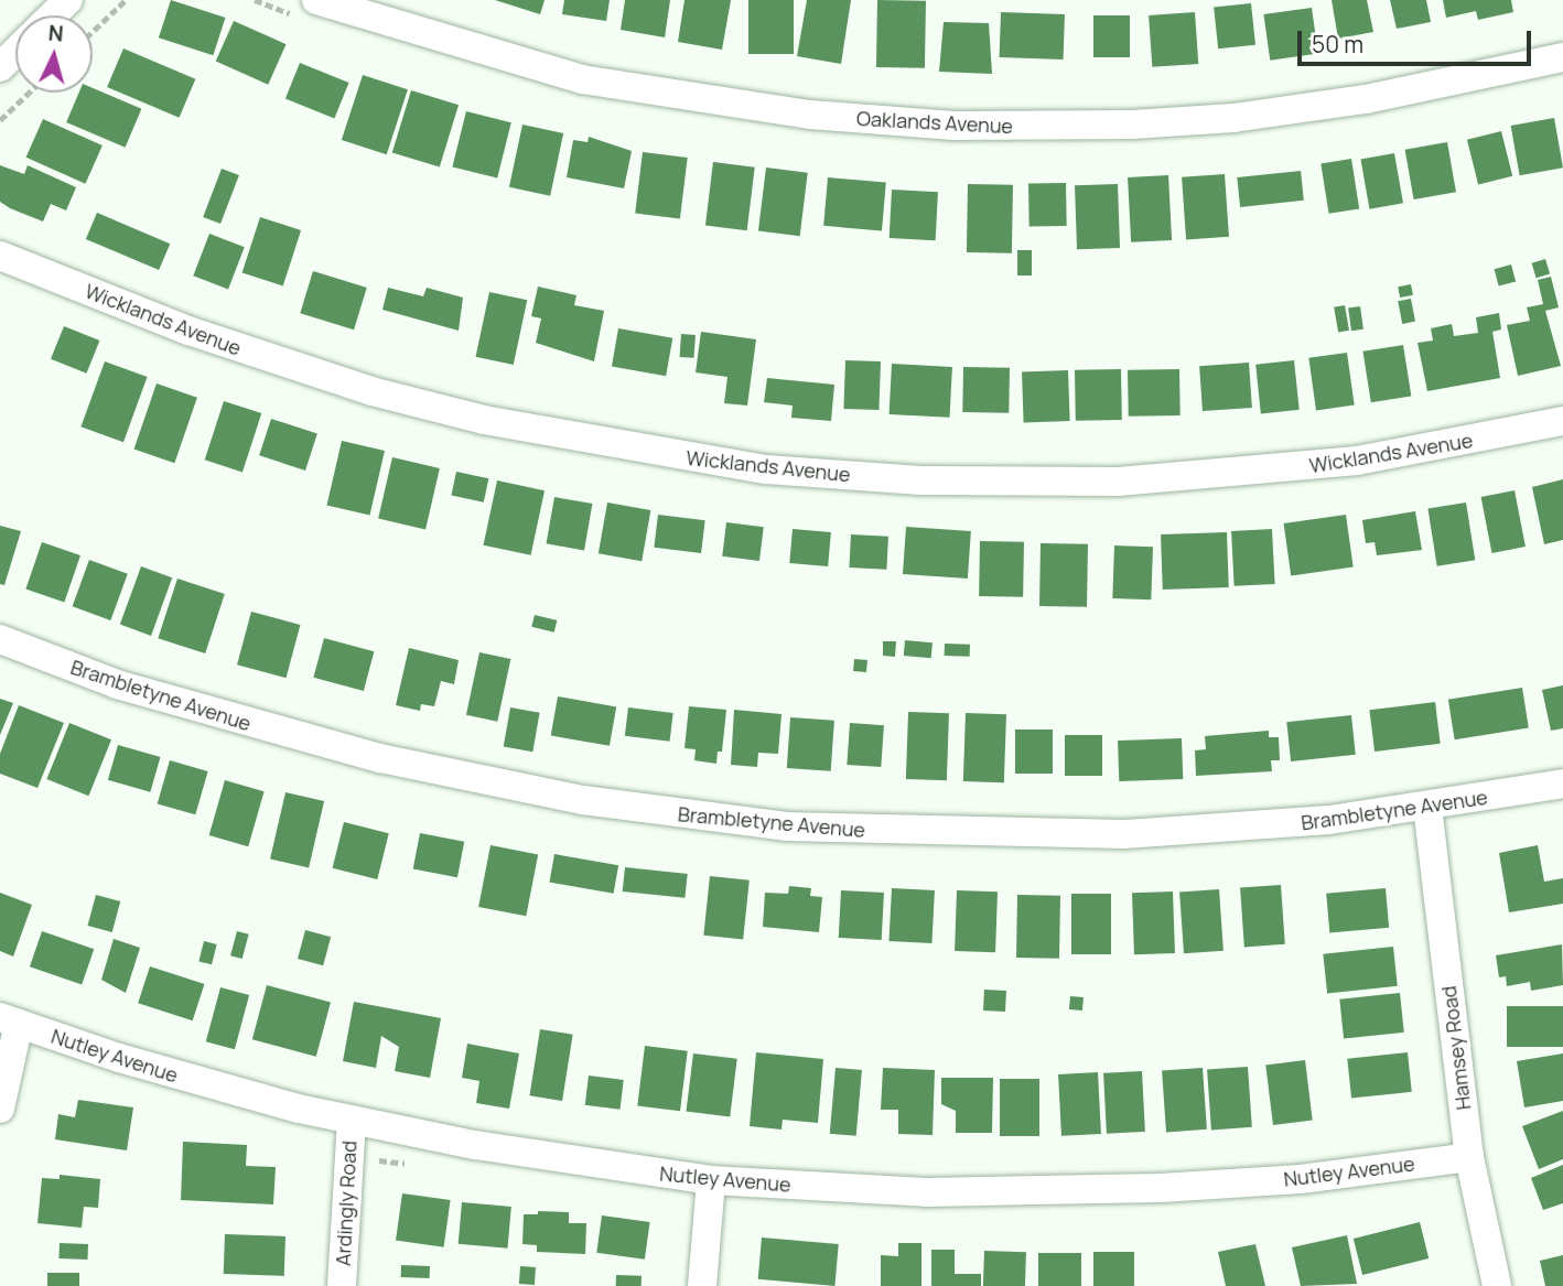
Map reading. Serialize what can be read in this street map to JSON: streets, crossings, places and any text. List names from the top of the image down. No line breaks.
{"streets":{"street":["Oaklands Avenue","Wicklands Avenue","Brambletyne Avenue","Hamsey Road","Nutley Avenue","Ardingly Road"]},"crossings":[["Brambletyne Avenue","Hamsey Road"],["Hamsey Road","Nutley Avenue"],["Nutley Avenue","Ardingly Road"]],"scale_bar":"50 m","north":"top"}
